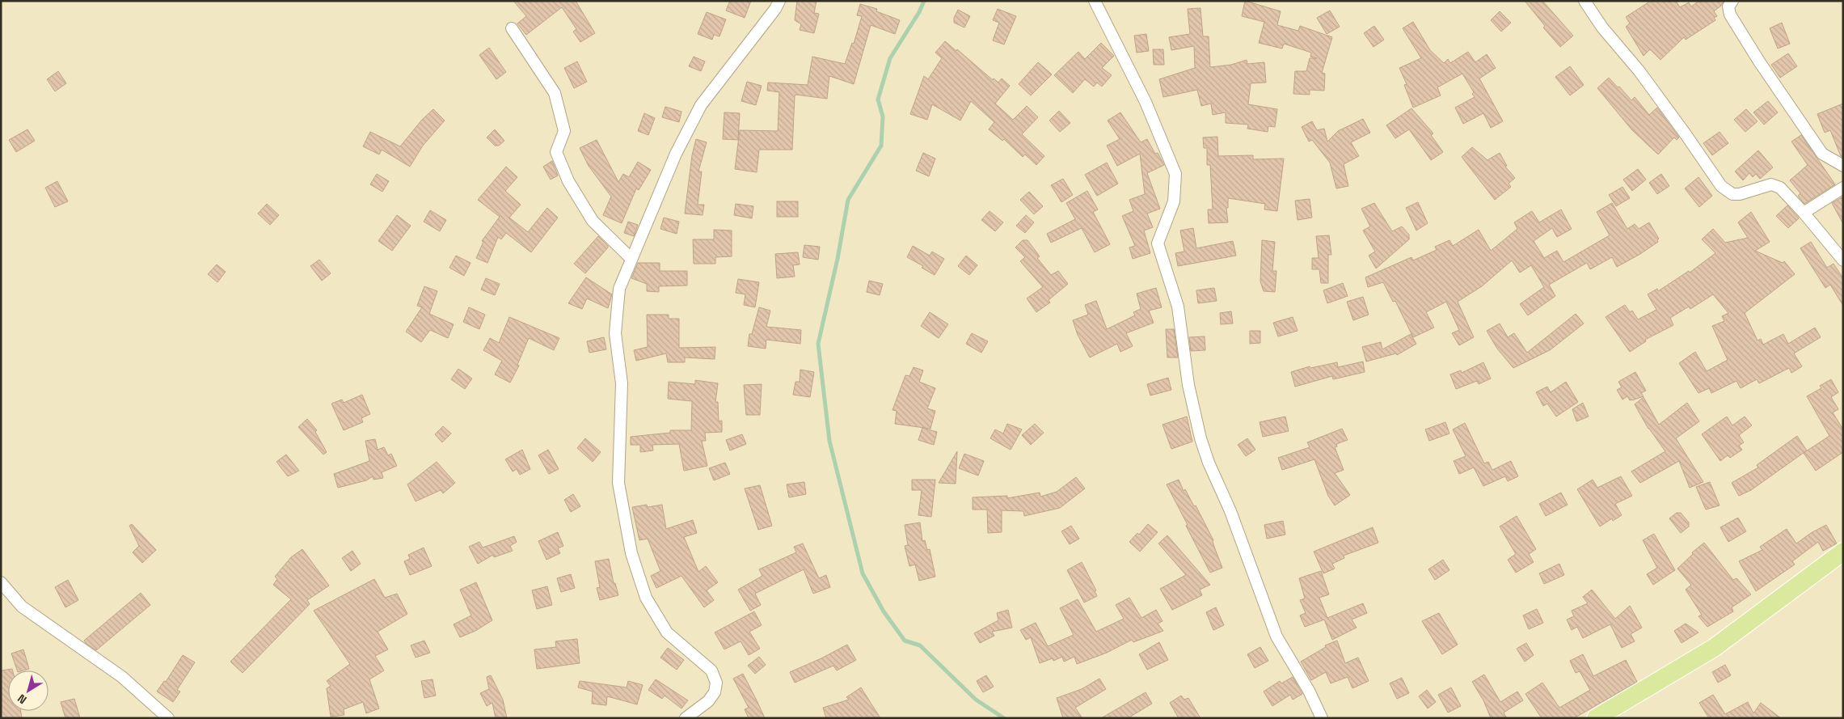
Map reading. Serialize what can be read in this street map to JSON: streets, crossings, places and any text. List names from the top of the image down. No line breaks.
{"north":"bottom left"}
